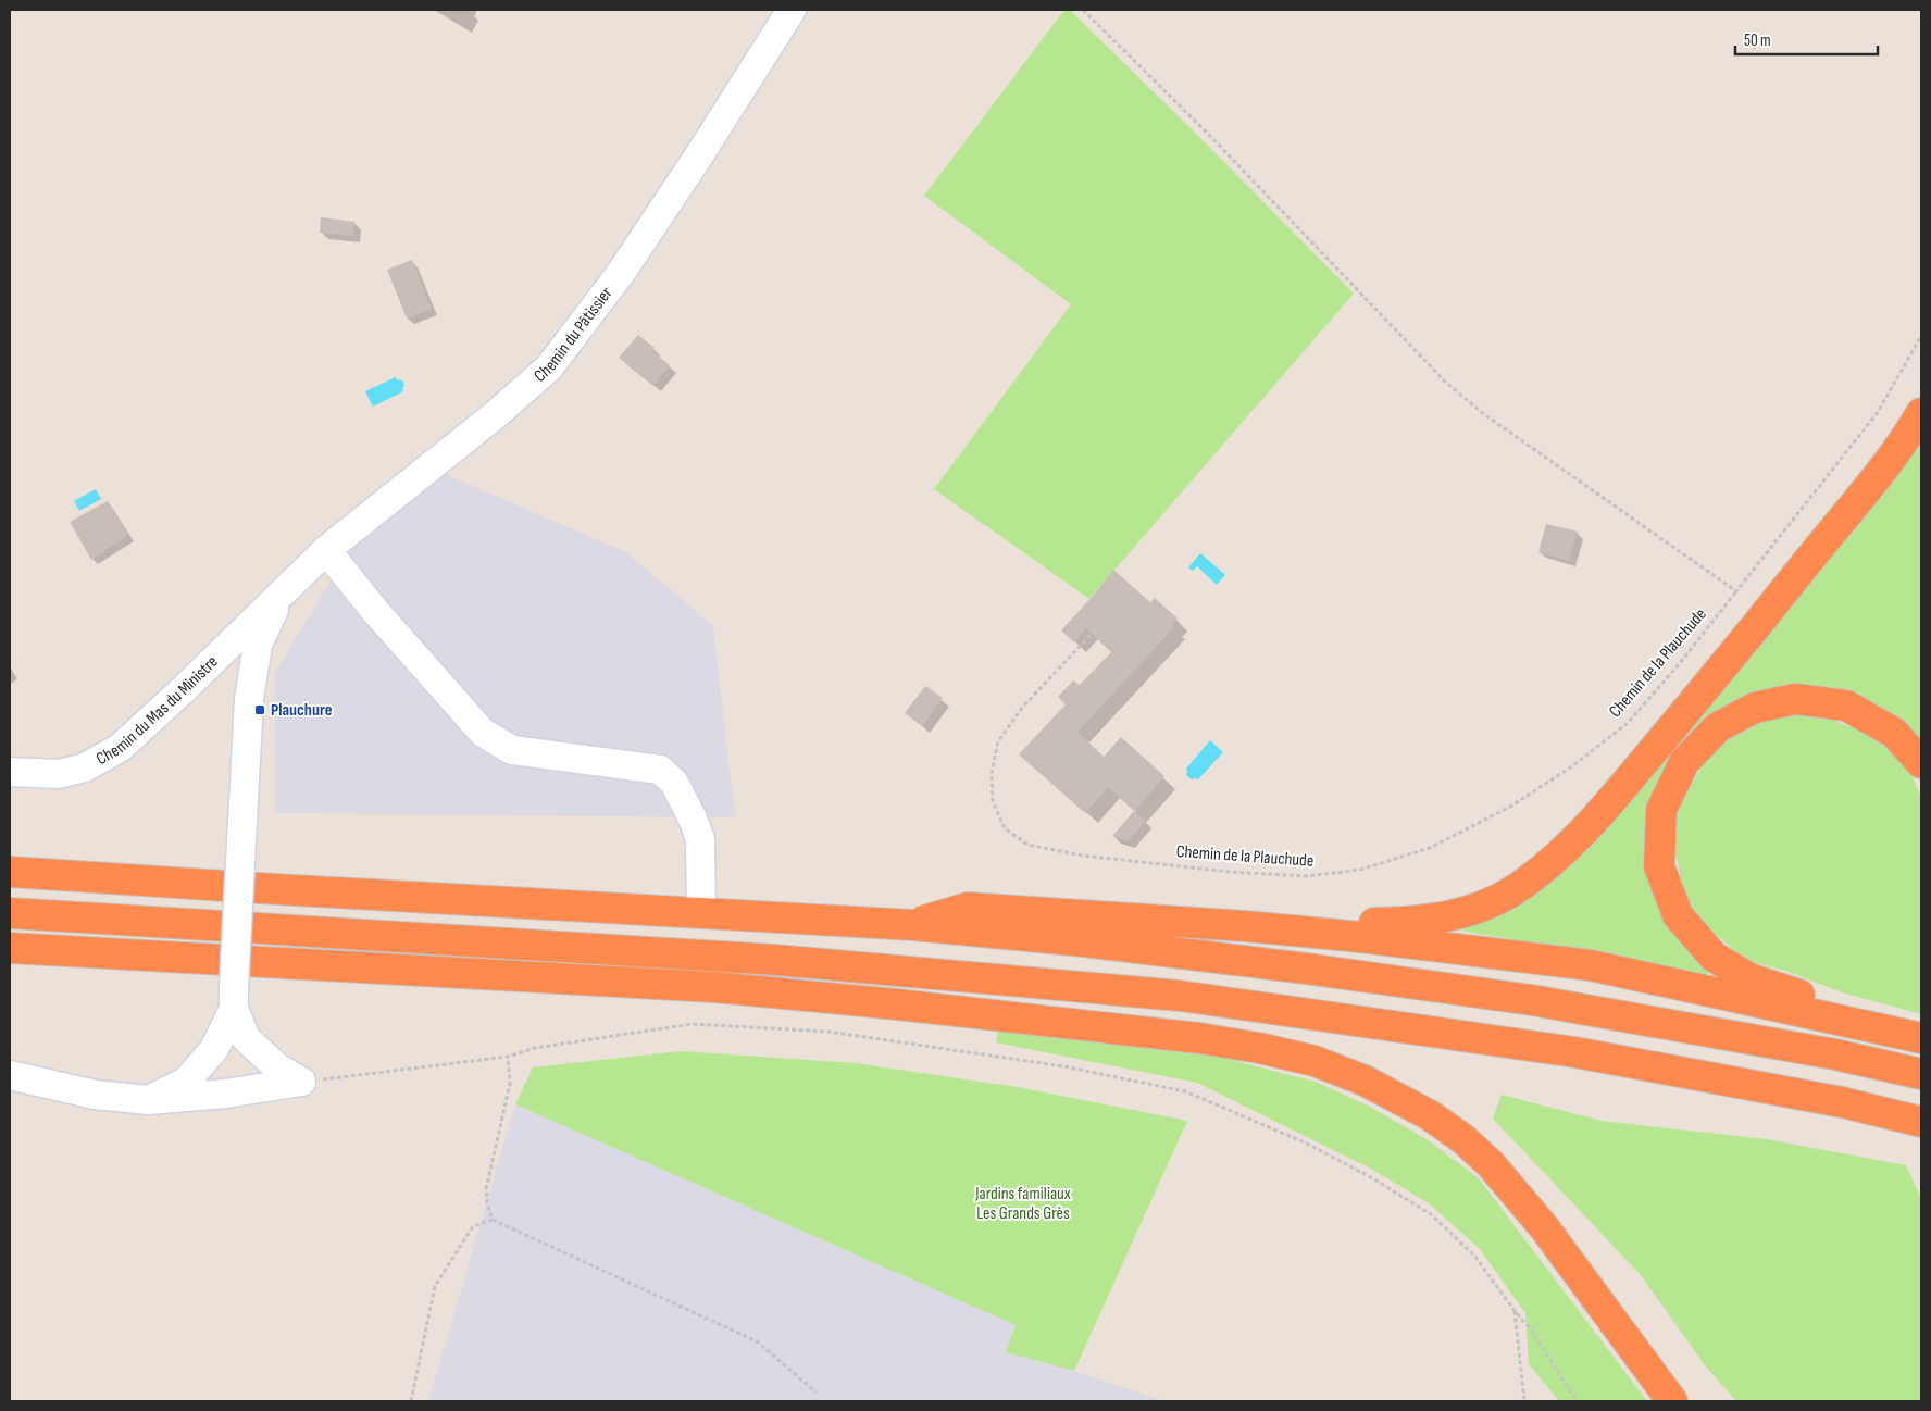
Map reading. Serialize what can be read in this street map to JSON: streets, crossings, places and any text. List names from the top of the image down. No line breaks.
{"streets":{"street":["Chemin du Pâtissier","Chemin du Mas du Ministre"],"path":["Chemin de la Plauchude"]},"crossings":[["Chemin du Pâtissier","Chemin du Mas du Ministre"]],"parks":["Jardins familiaux Les Grands Grès"],"places":{"transit":["Plauchure"]},"scale_bar":"50 m"}
